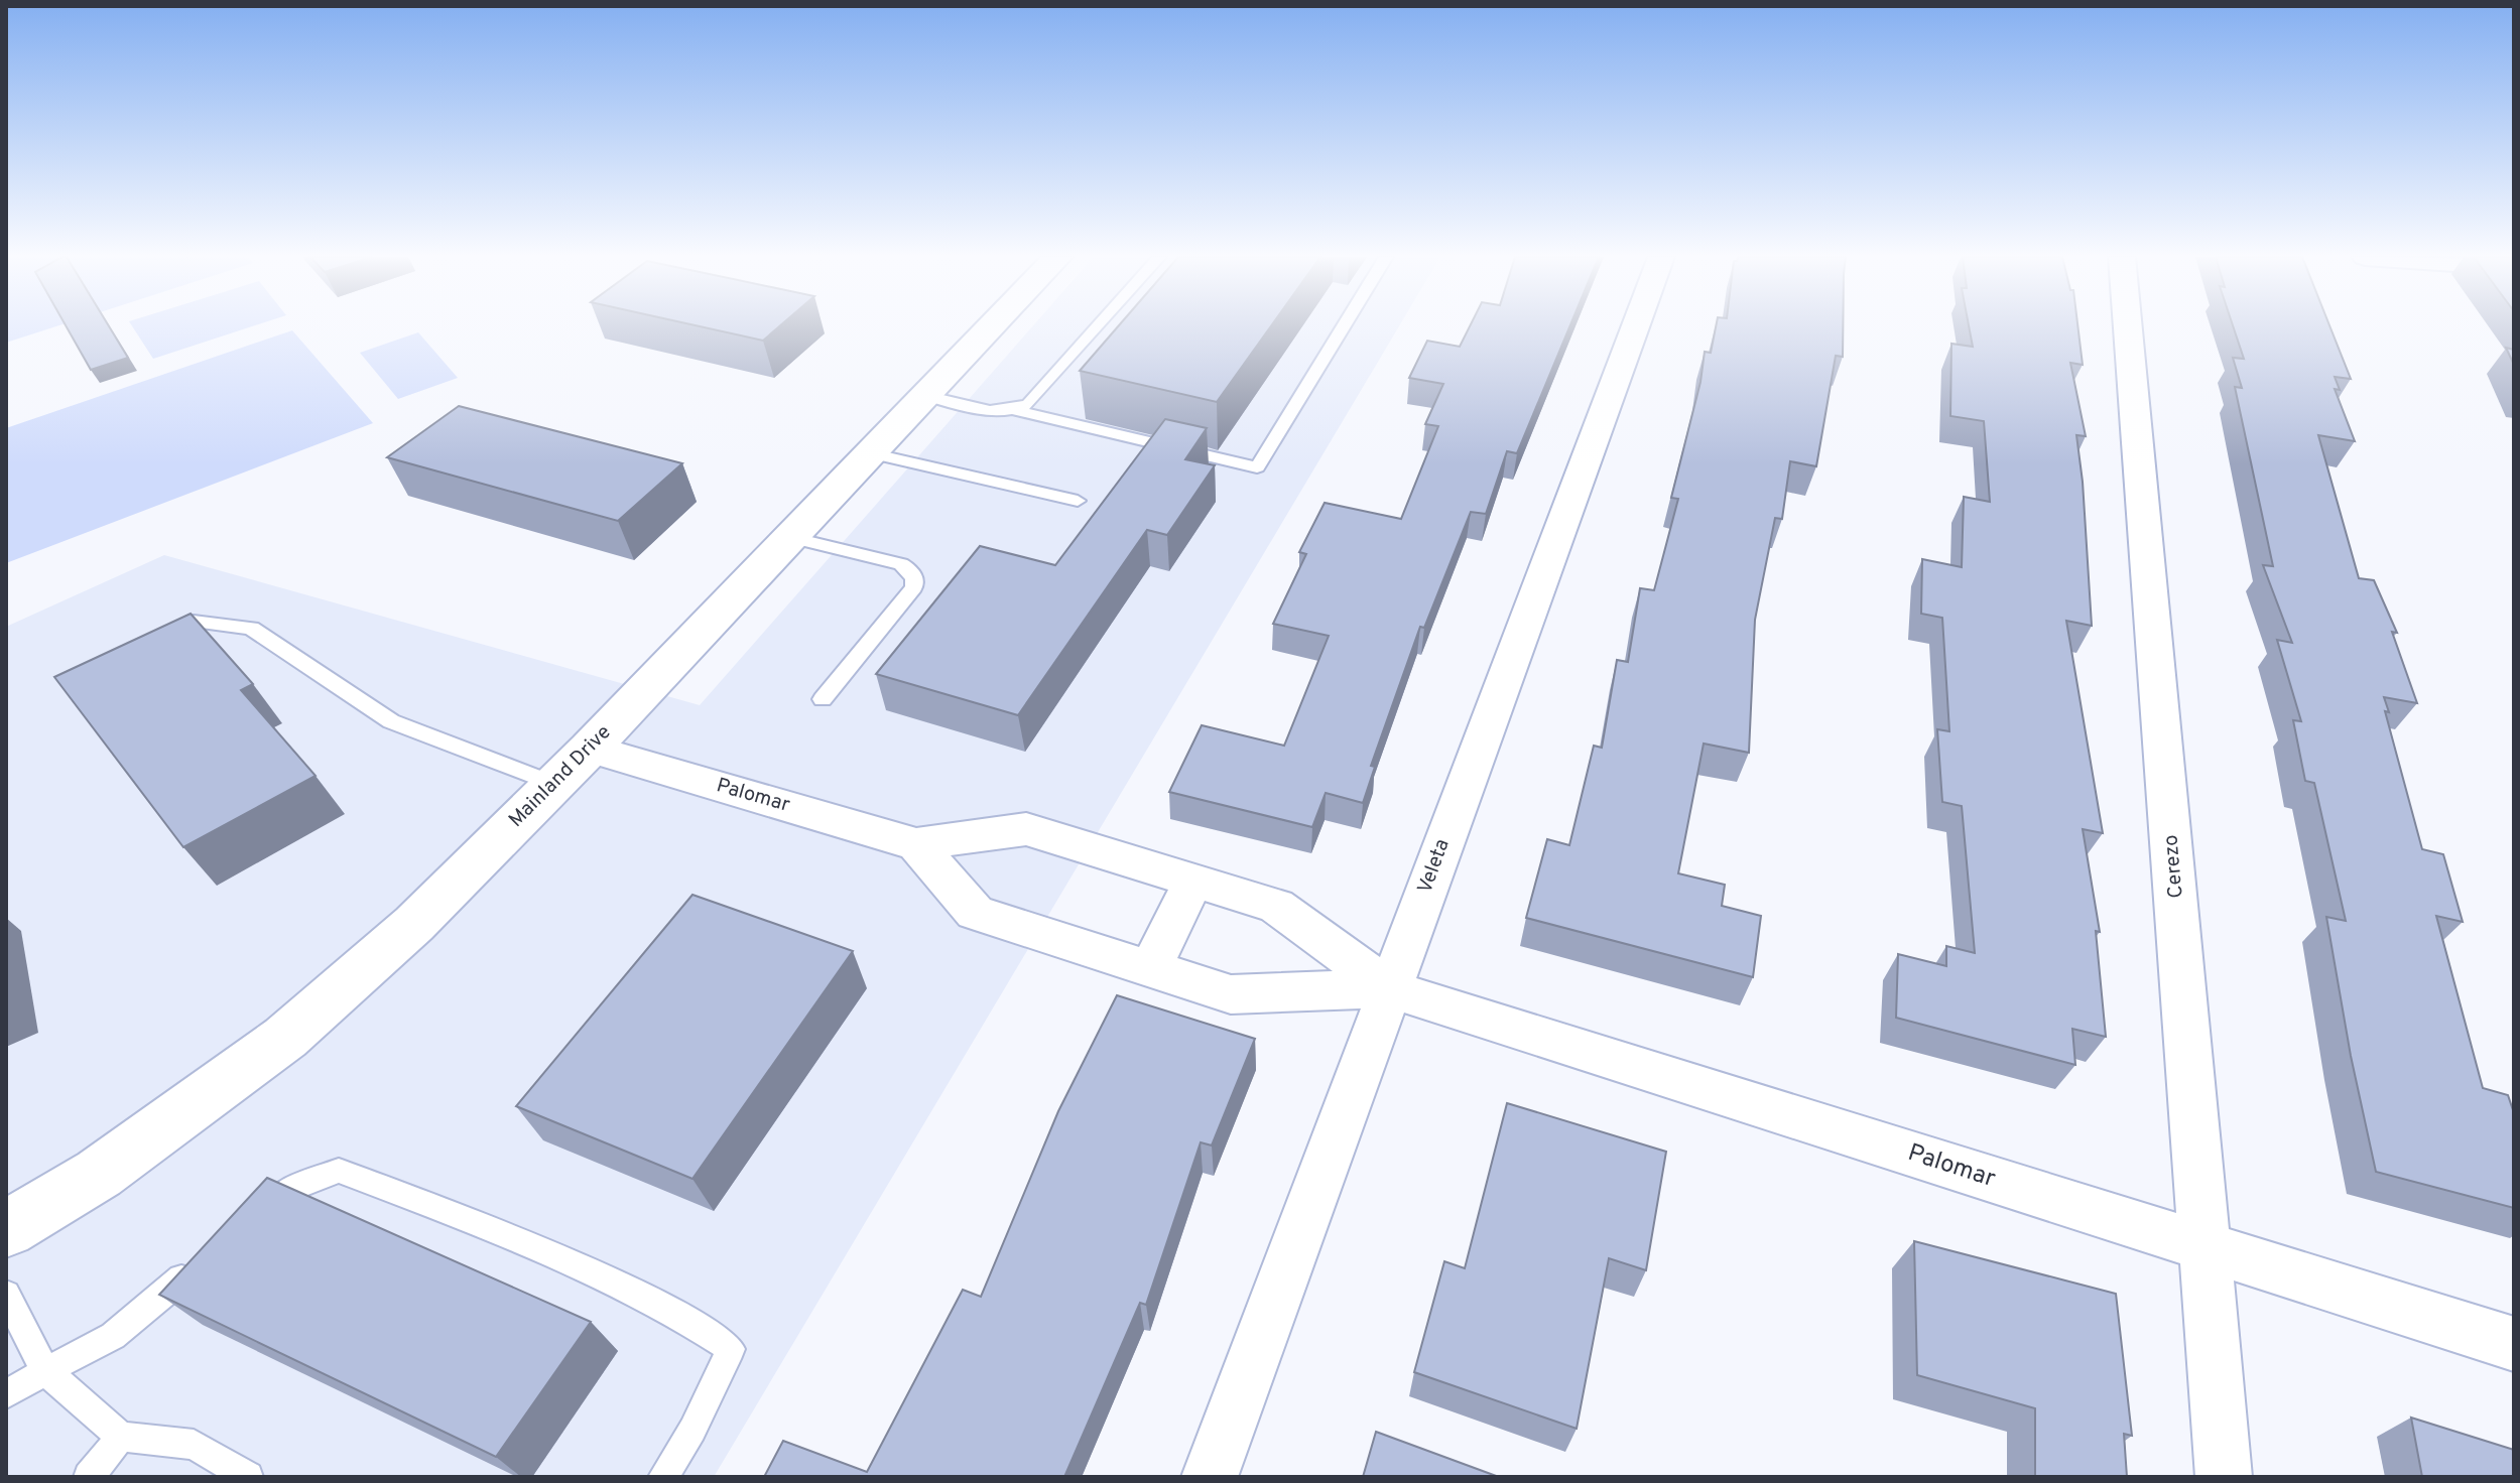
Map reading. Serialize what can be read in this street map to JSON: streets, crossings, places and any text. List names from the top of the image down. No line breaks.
{"streets":{"main road":["Mainland Drive"],"street":["Palomar","Veleta","Cerezo"]},"crossings":[["Mainland Drive","Palomar"],["Palomar","Veleta"],["Palomar","Cerezo"]]}
